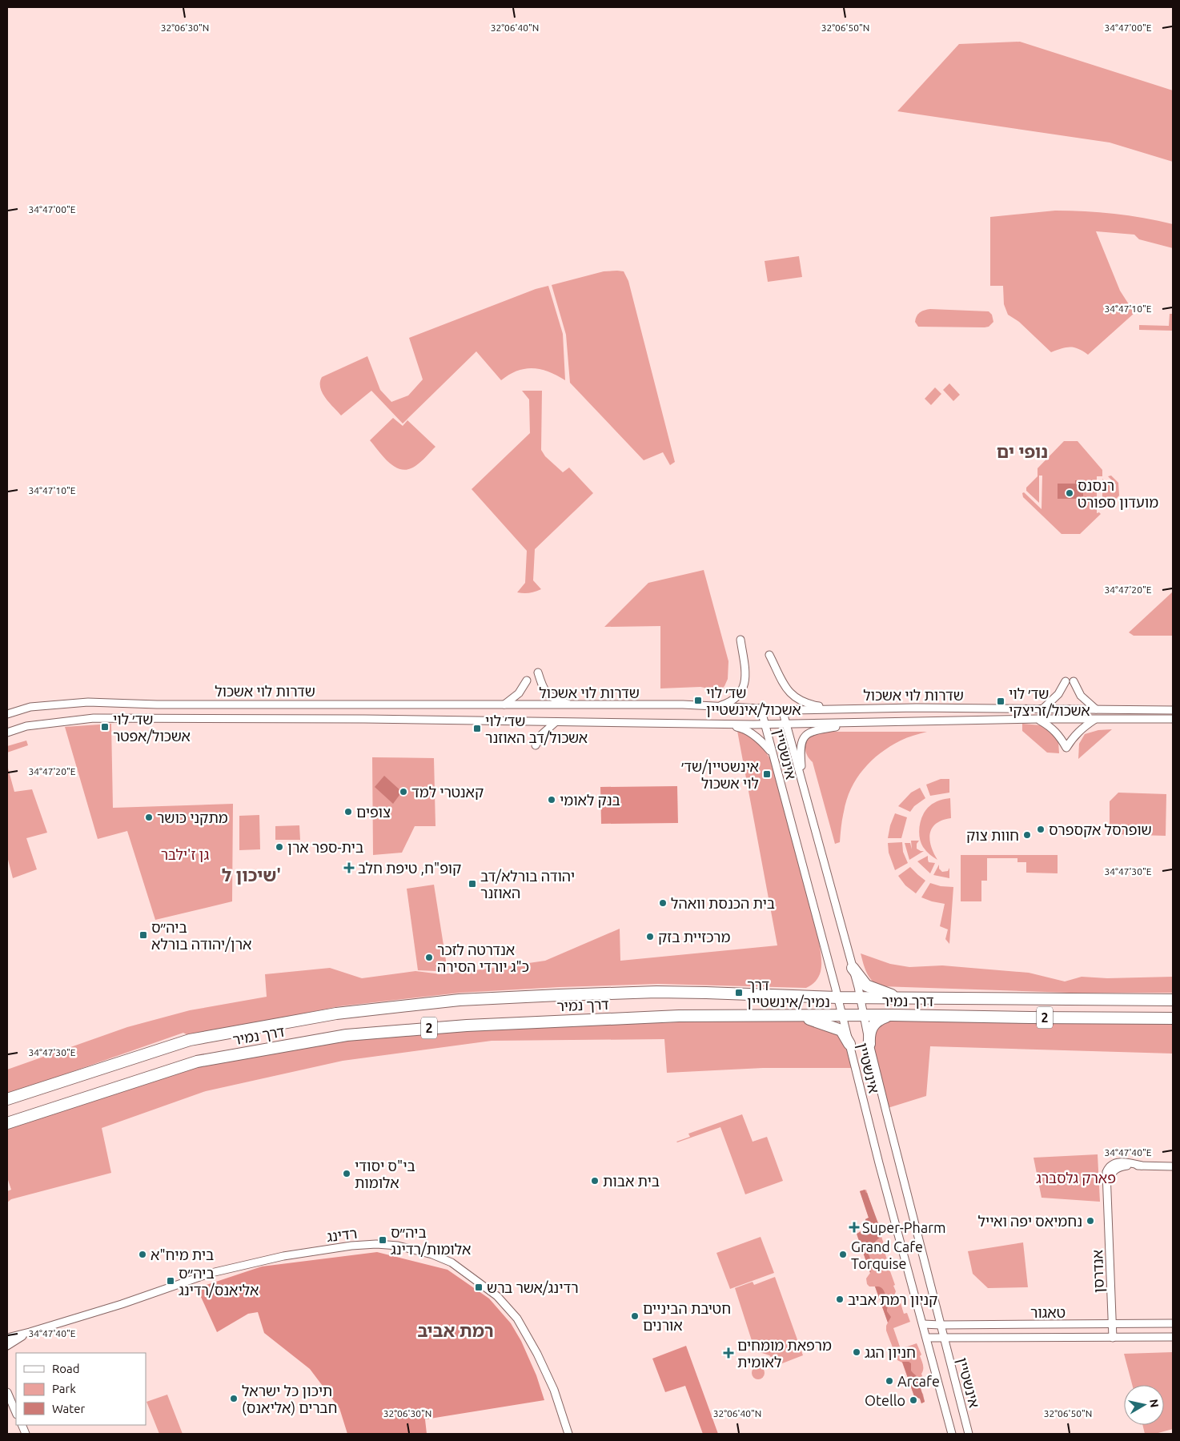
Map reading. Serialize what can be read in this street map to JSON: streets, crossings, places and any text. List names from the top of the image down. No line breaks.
{"streets":{"highway":["דרך נמיר","2"],"street":["שדרות לוי אשכול","אינשטיין","רדינג","אנדרסן","טאגור"]},"crossings":[["שדרות לוי אשכול","אינשטיין"],["אינשטיין","דרך נמיר"],["אינשטיין","טאגור"],["אנדרסן","טאגור"]],"districts":["נופי ים","שיכון ל'","רמת אביב"],"parks":["גן ז'ילבר","פארק גלסברג"],"places":{"other":["רנסנס מועדון ספורט","קאנטרי למד","בנק לאומי","צופים","מתקני כושר","שופרסל אקספרס","חוות צוק","בית-ספר ארן","בית הכנסת וואהל","מרכזיית בזק","אנדרטה לזכר כ\"ג יורדי הסירה","בי\"ס יסודי אלומות","בית אבות","נחמיאס יפה ואייל","בית מיח\"א","Grand Cafe Torquise","קניון רמת אביב","חטיבת הביניים אורנים","חניון הגג","Arcafe","תיכון כל ישראל חברים (אליאנס)","Otello"],"transit":["שד׳ לוי אשכול/אינשטיין","שד׳ לוי אשכול/זריצקי","שד׳ לוי אשכול/אפטר","שד׳ לוי אשכול/דב האוזנר","אינשטיין/שד׳ לוי אשכול","יהודה בורלא/דב האוזנר","ביה״ס ארן/יהודה בורלא","דרך נמיר/אינשטיין","ביה״ס אלומות/רדינג","ביה״ס אליאנס/רדינג","רדינג/אשר ברש"],"health":["קופ\"ח, טיפת חלב","Super-Pharm","מרפאת מומחים לאומית"]},"legend":["Road","Park","Water"],"north":"right","coordinates":["32°06'30\"N","32°06'40\"N","32°06'50\"N","34°47'00\"E","34°47'10\"E","34°47'20\"E","34°47'30\"E","34°47'40\"E"]}
